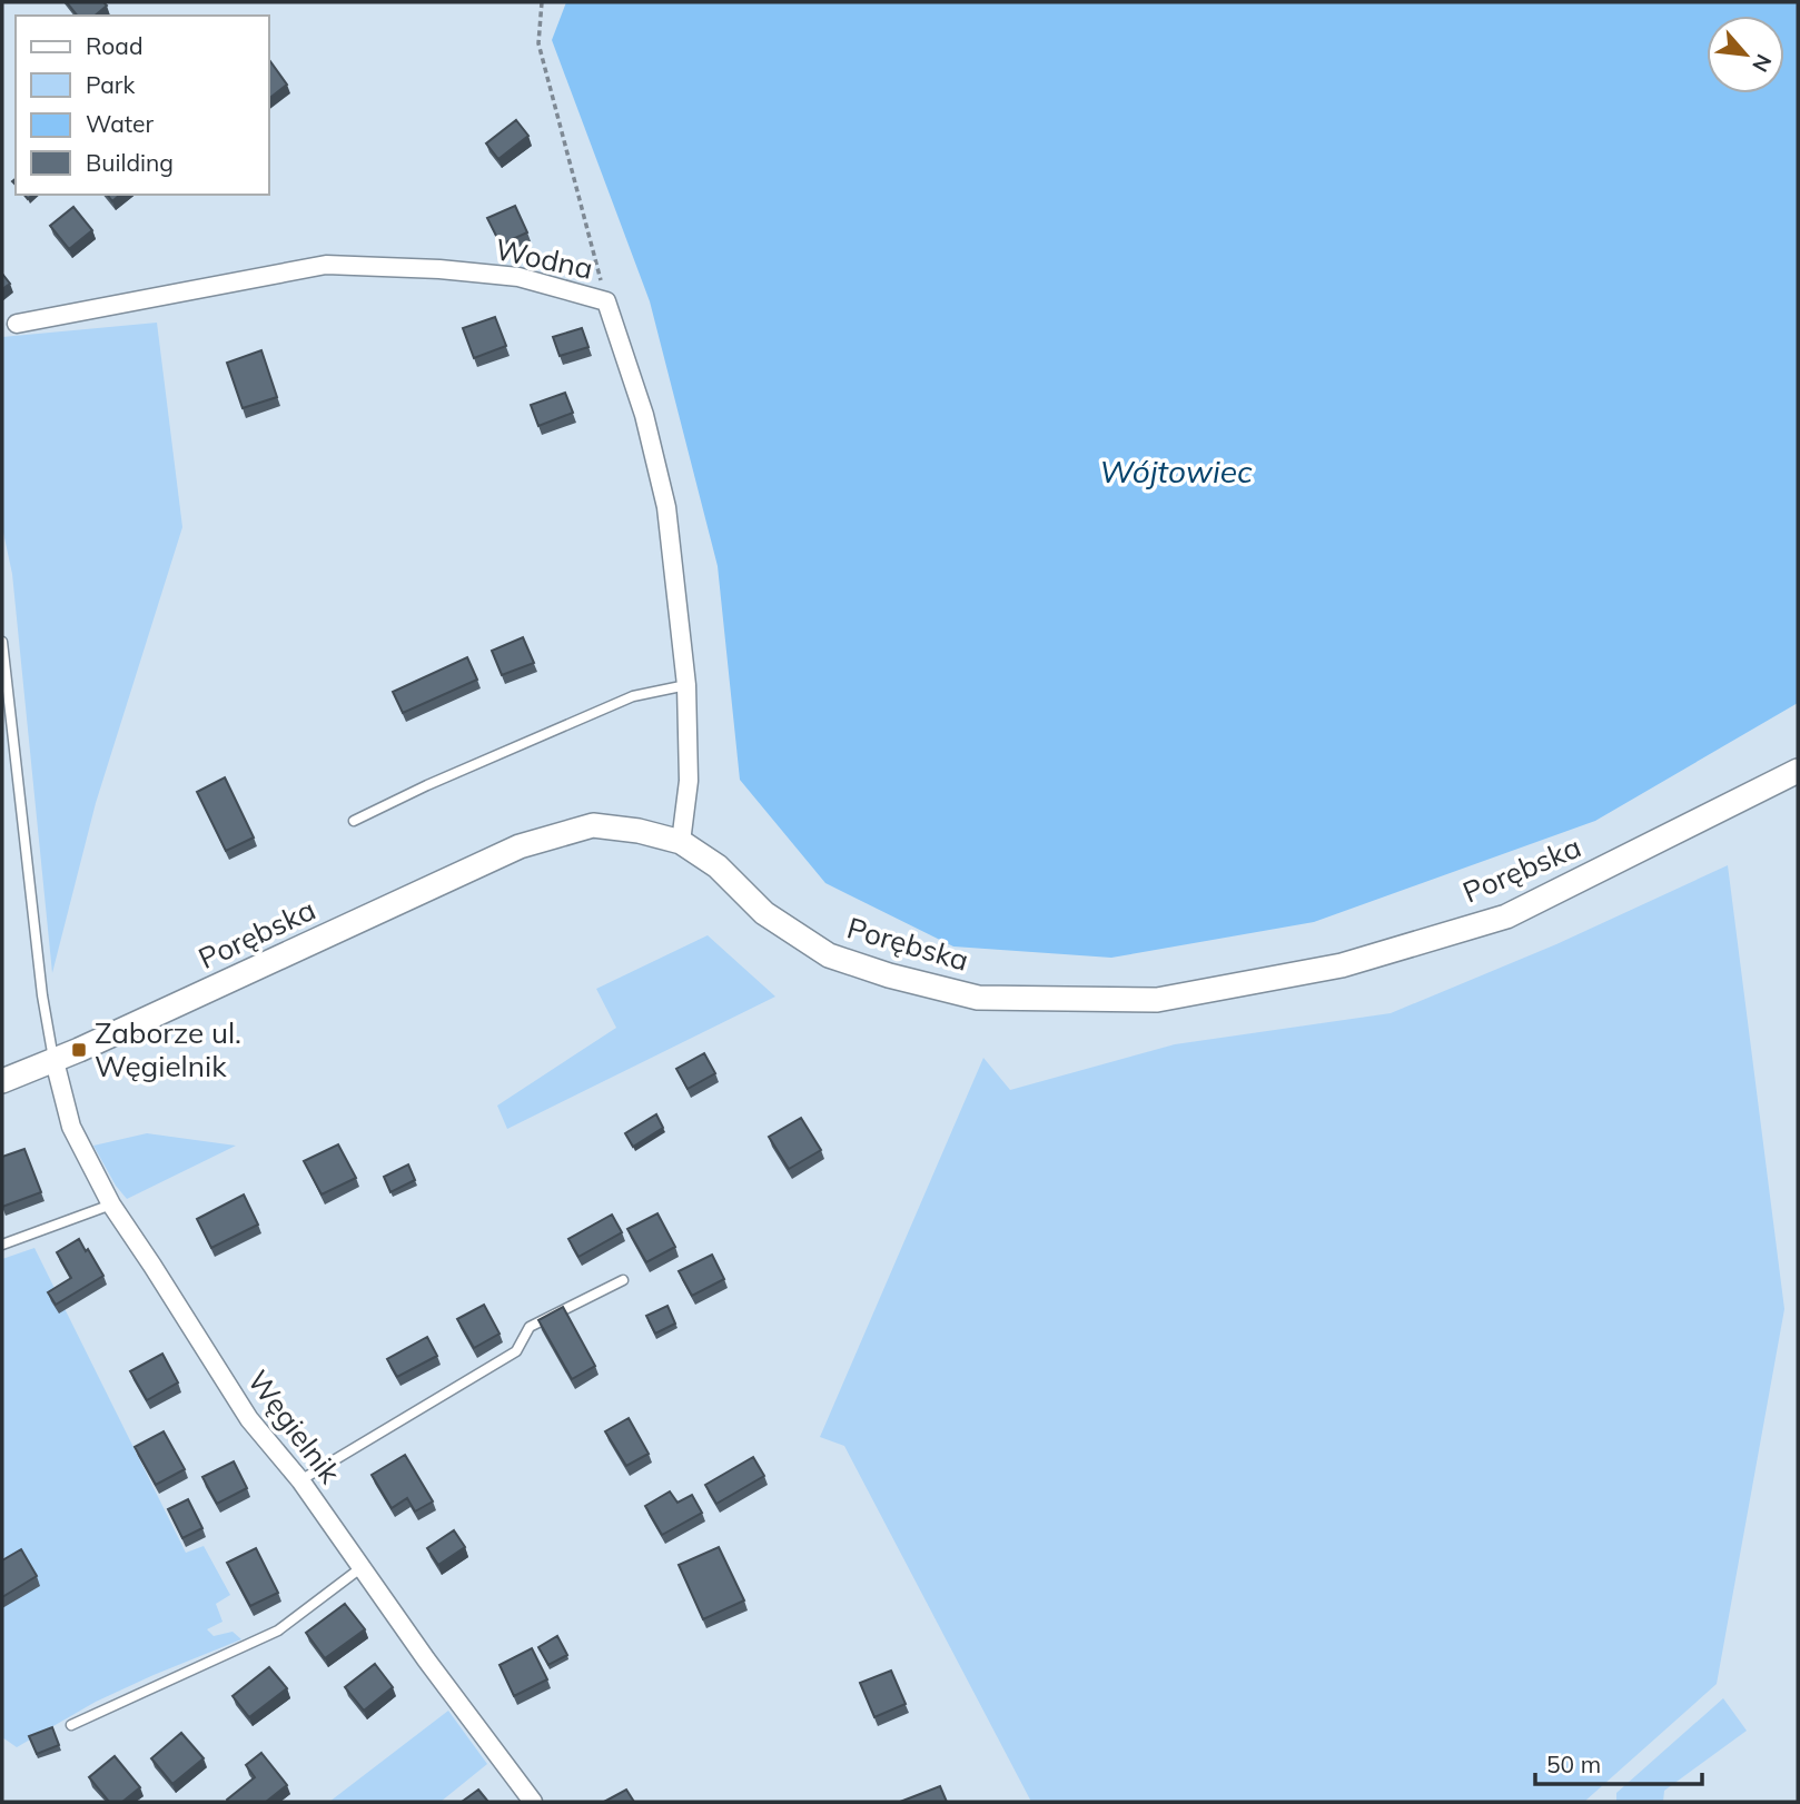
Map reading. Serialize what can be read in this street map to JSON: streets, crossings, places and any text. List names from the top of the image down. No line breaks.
{"streets":{"street":["Wodna","Porębska","Węgielnik"]},"crossings":[["Wodna","Porębska"],["Porębska","Węgielnik"]],"water":["Wójtowiec"],"places":{"transit":["Zaborze ul. Węgielnik"]},"legend":["Road","Park","Water","Building"],"scale_bar":"50 m","north":"bottom right"}
